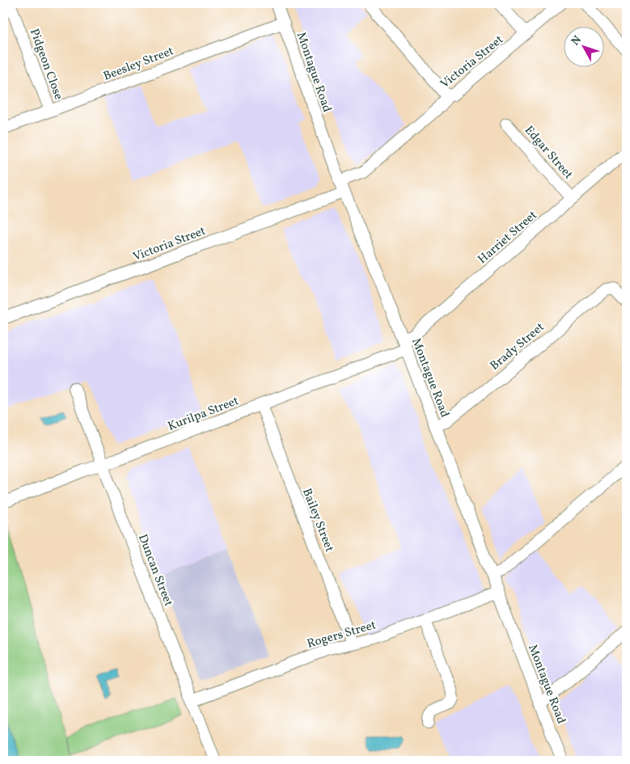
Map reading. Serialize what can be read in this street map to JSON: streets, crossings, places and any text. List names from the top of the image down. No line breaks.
{"streets":{"street":["Victoria Street","Beesley Street","Pidgeon Close","Montague Road","Edgar Street","Harriet Street","Brady Street","Kurilpa Street","Bailey Street","Duncan Street","Rogers Street"]},"crossings":[["Victoria Street","Montague Road"],["Beesley Street","Pidgeon Close"],["Beesley Street","Montague Road"],["Montague Road","Harriet Street"],["Montague Road","Brady Street"],["Montague Road","Kurilpa Street"],["Montague Road","Rogers Street"],["Edgar Street","Harriet Street"],["Harriet Street","Kurilpa Street"],["Kurilpa Street","Bailey Street"],["Kurilpa Street","Duncan Street"],["Bailey Street","Rogers Street"],["Duncan Street","Rogers Street"]],"north":"top left"}
